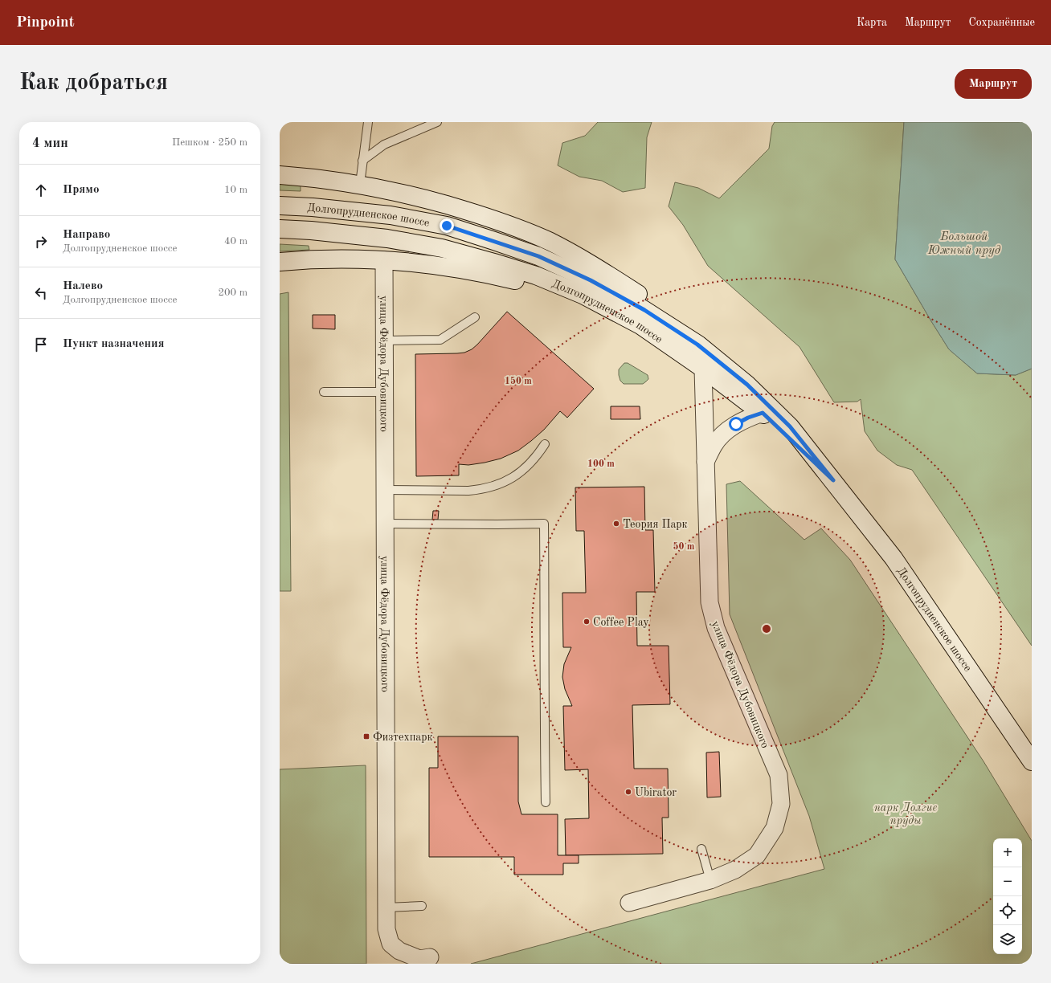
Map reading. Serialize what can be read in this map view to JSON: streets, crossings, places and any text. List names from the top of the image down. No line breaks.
{"streets":{"main road":["Долгопрудненское шоссе"],"street":["улица Фёдора Дубовицкого"]},"crossings":[["Долгопрудненское шоссе","улица Фёдора Дубовицкого"]],"water":["Большой Южный пруд"],"parks":["парк Долгие пруды"],"places":{"other":["Теория Парк","Coffee Play","Ubirator"],"transit":["Физтехпарк"]},"page":{"header":"Pinpoint","nav":["Карта","Маршрут","Сохранённые"],"buttons":"Маршрут","title":"Как добраться","heading":["4 мин","Пешком · 250 m"],"list":[["Прямо","10 m"],["Направо","Долгопрудненское шоссе","40 m"],["Налево","Долгопрудненское шоссе","200 m"],"Пункт назначения"],"map_buttons":["+","−"]},"rings":["150 m","100 m","50 m"]}
